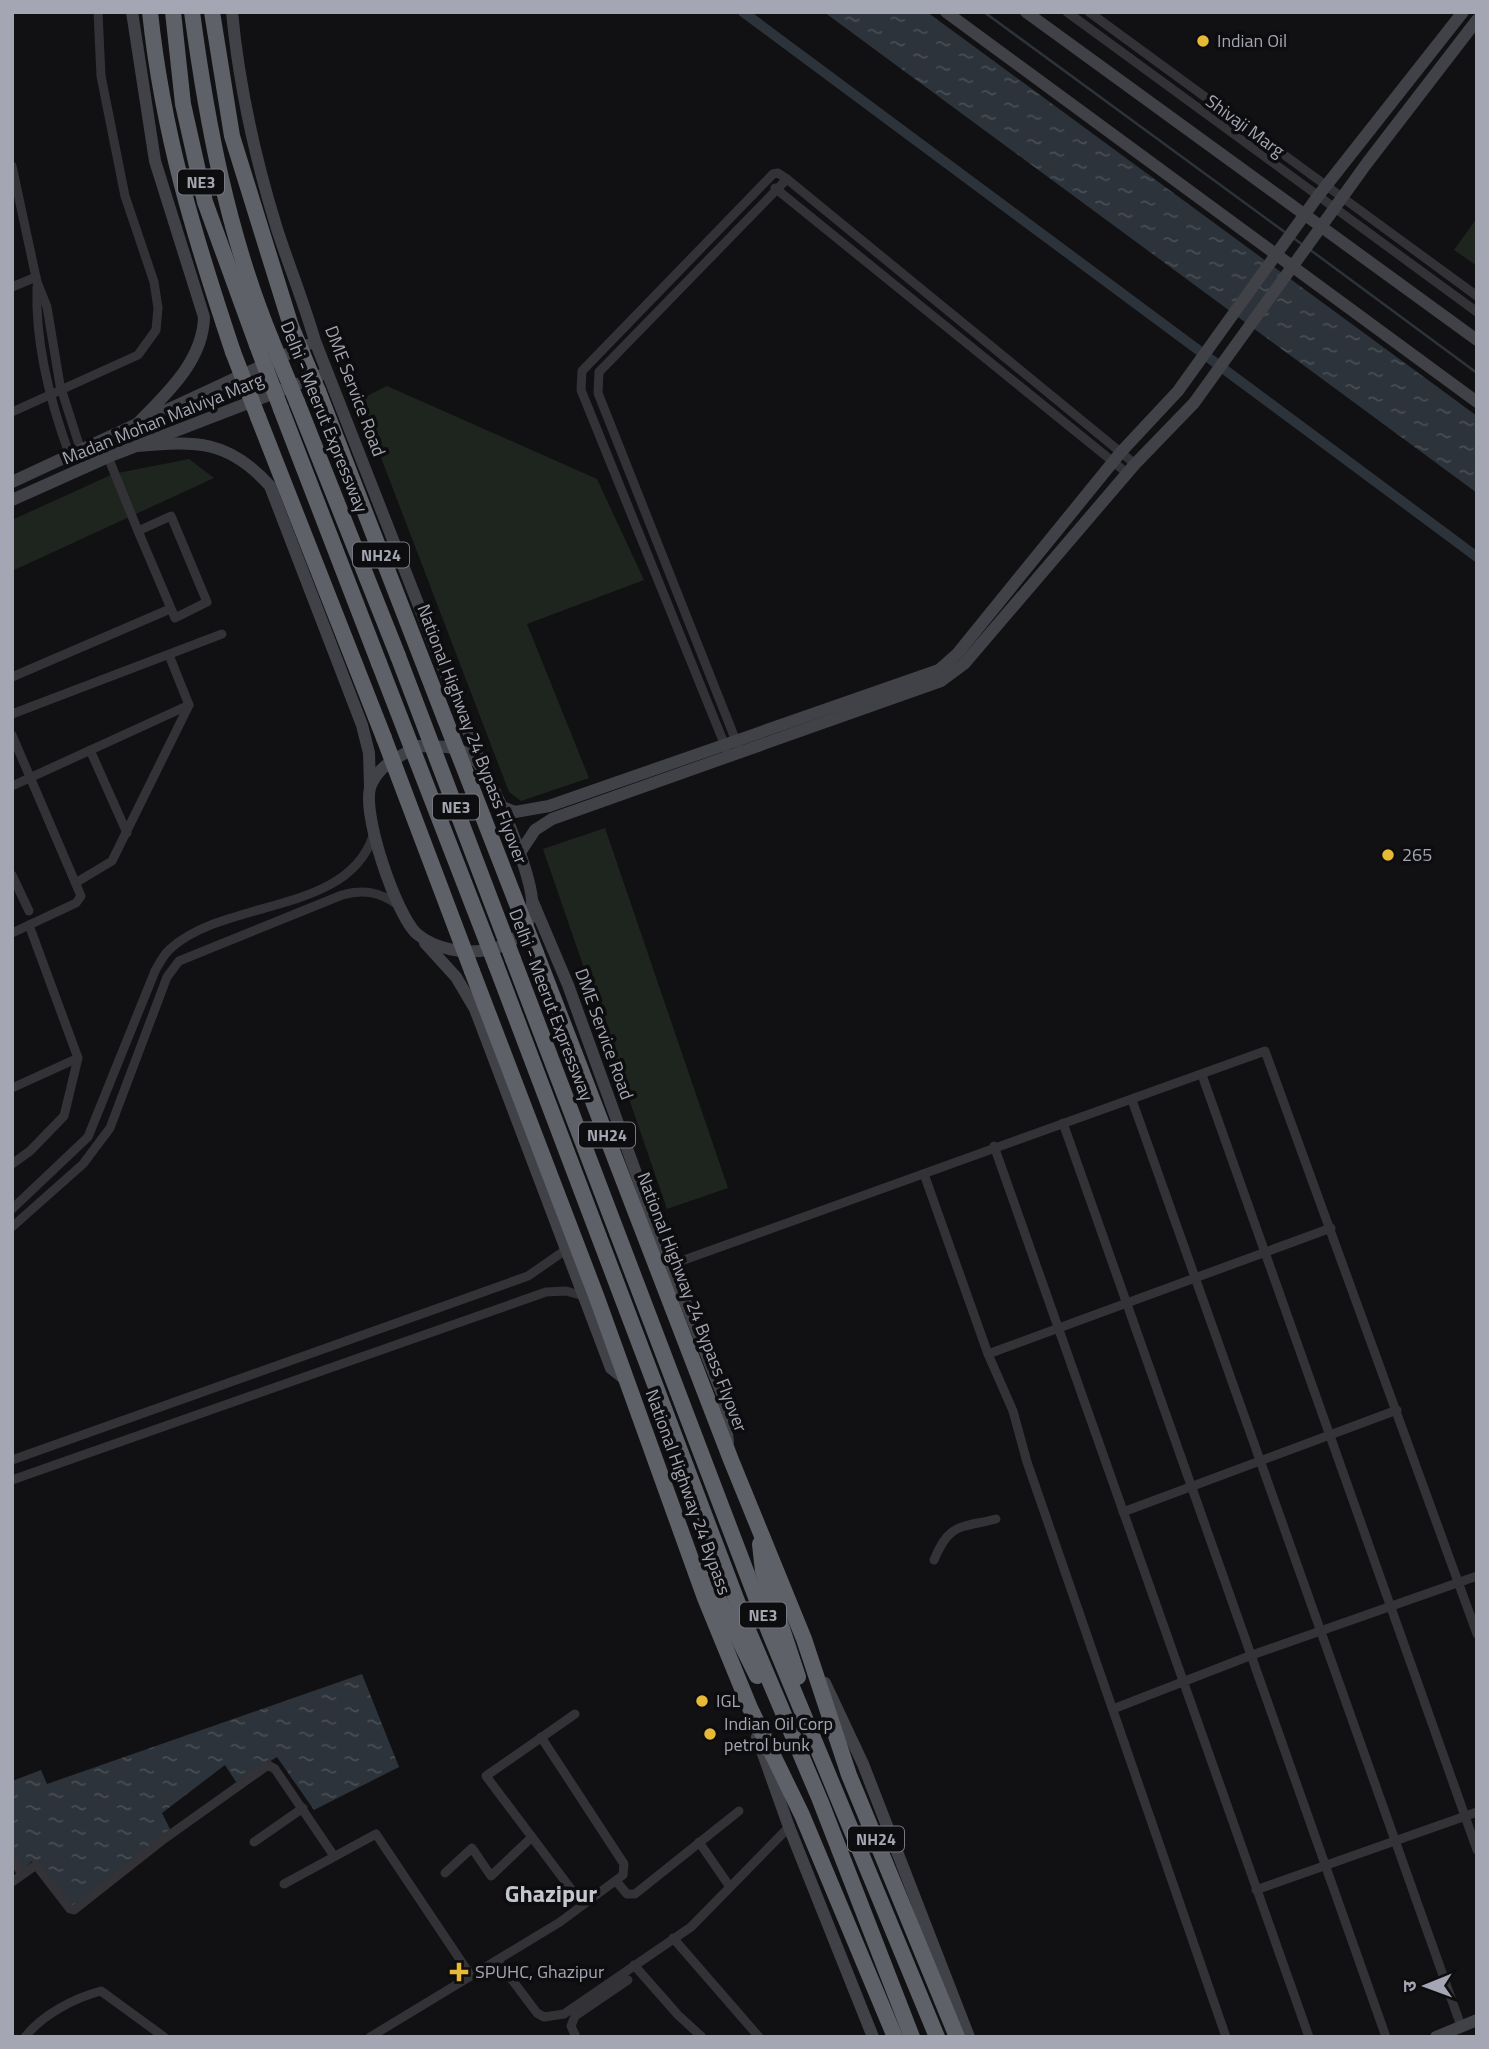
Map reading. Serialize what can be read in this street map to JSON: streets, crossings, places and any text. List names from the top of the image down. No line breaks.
{"streets":{"highway":["NE3","Delhi - Meerut Expressway","NH24","National Highway 24 Bypass Flyover","National Highway 24 Bypass"],"street":["Shivaji Marg","DME Service Road","Madan Mohan Malviya Marg"]},"crossings":[["DME Service Road","Madan Mohan Malviya Marg"],["DME Service Road","NH24"],["DME Service Road","National Highway 24 Bypass Flyover"],["NH24","National Highway 24 Bypass Flyover"]],"districts":["Ghazipur"],"places":{"other":["Indian Oil","265","IGL","Indian Oil Corp petrol bunk"],"health":["SPUHC, Ghazipur"]},"north":"left"}
